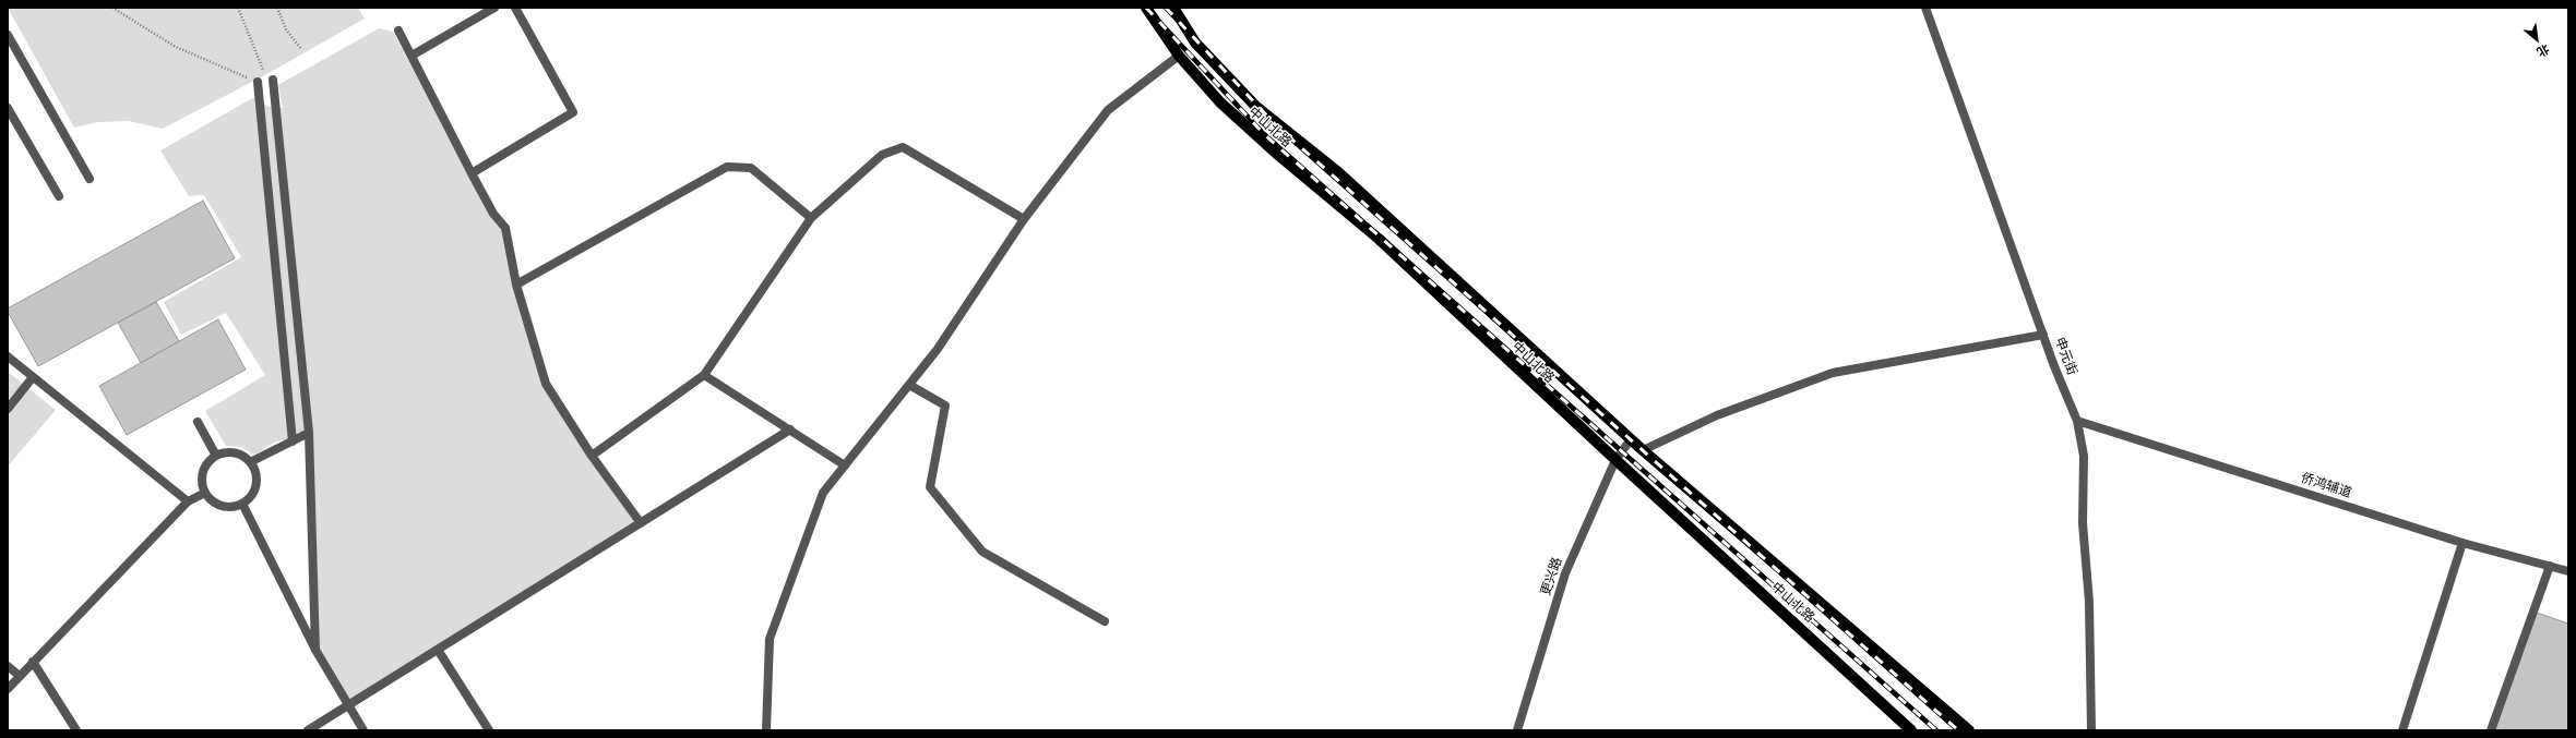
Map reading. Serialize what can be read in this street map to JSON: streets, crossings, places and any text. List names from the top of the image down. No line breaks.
{"streets":{"main road":["中山北路"],"street":["申元街","侨鸿辅道","更兴路"]},"crossings":[["中山北路","更兴路"],["申元街","侨鸿辅道"]],"north":"bottom right"}
